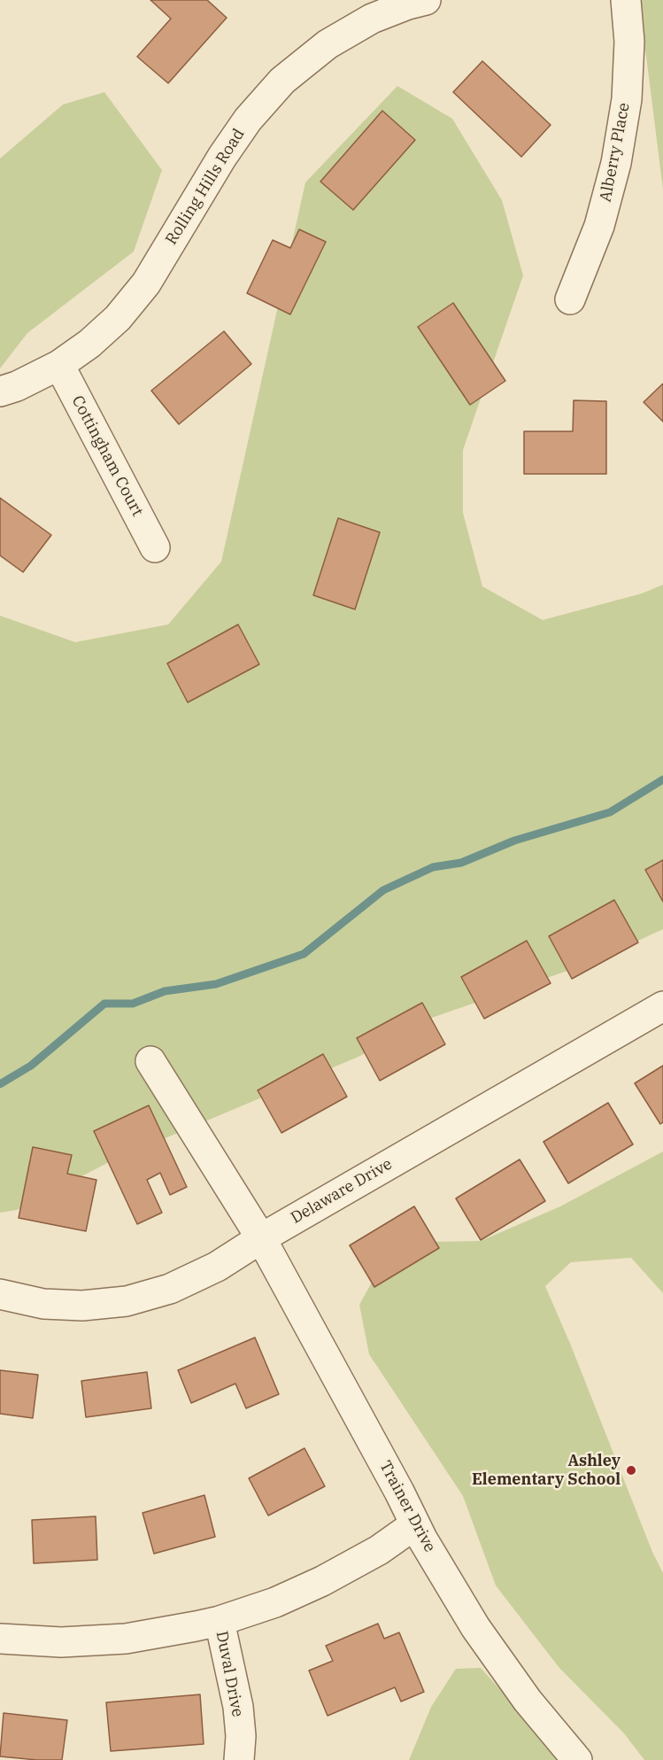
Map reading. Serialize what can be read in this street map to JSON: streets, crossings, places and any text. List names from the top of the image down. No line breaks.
{"streets":{"street":["Alberry Place","Rolling Hills Road","Cottingham Court","Delaware Drive","Trainer Drive","Duval Drive"]},"crossings":[["Rolling Hills Road","Cottingham Court"],["Delaware Drive","Trainer Drive"]],"places":["Ashley Elementary School"]}
